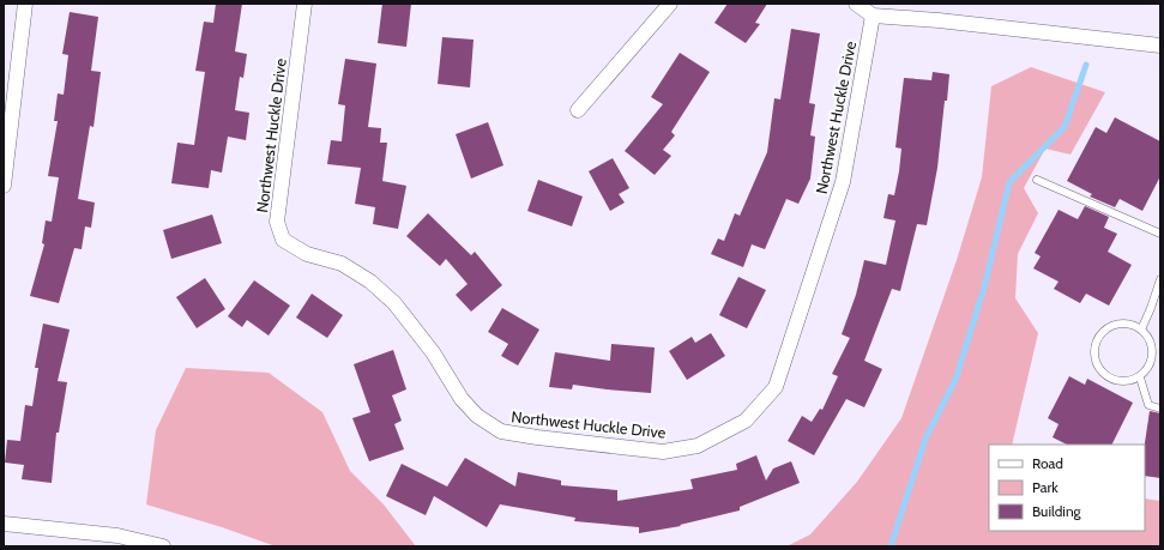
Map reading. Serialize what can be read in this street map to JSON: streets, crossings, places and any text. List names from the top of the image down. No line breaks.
{"streets":{"street":["Northwest Huckle Drive"]},"legend":["Road","Park","Building"]}
